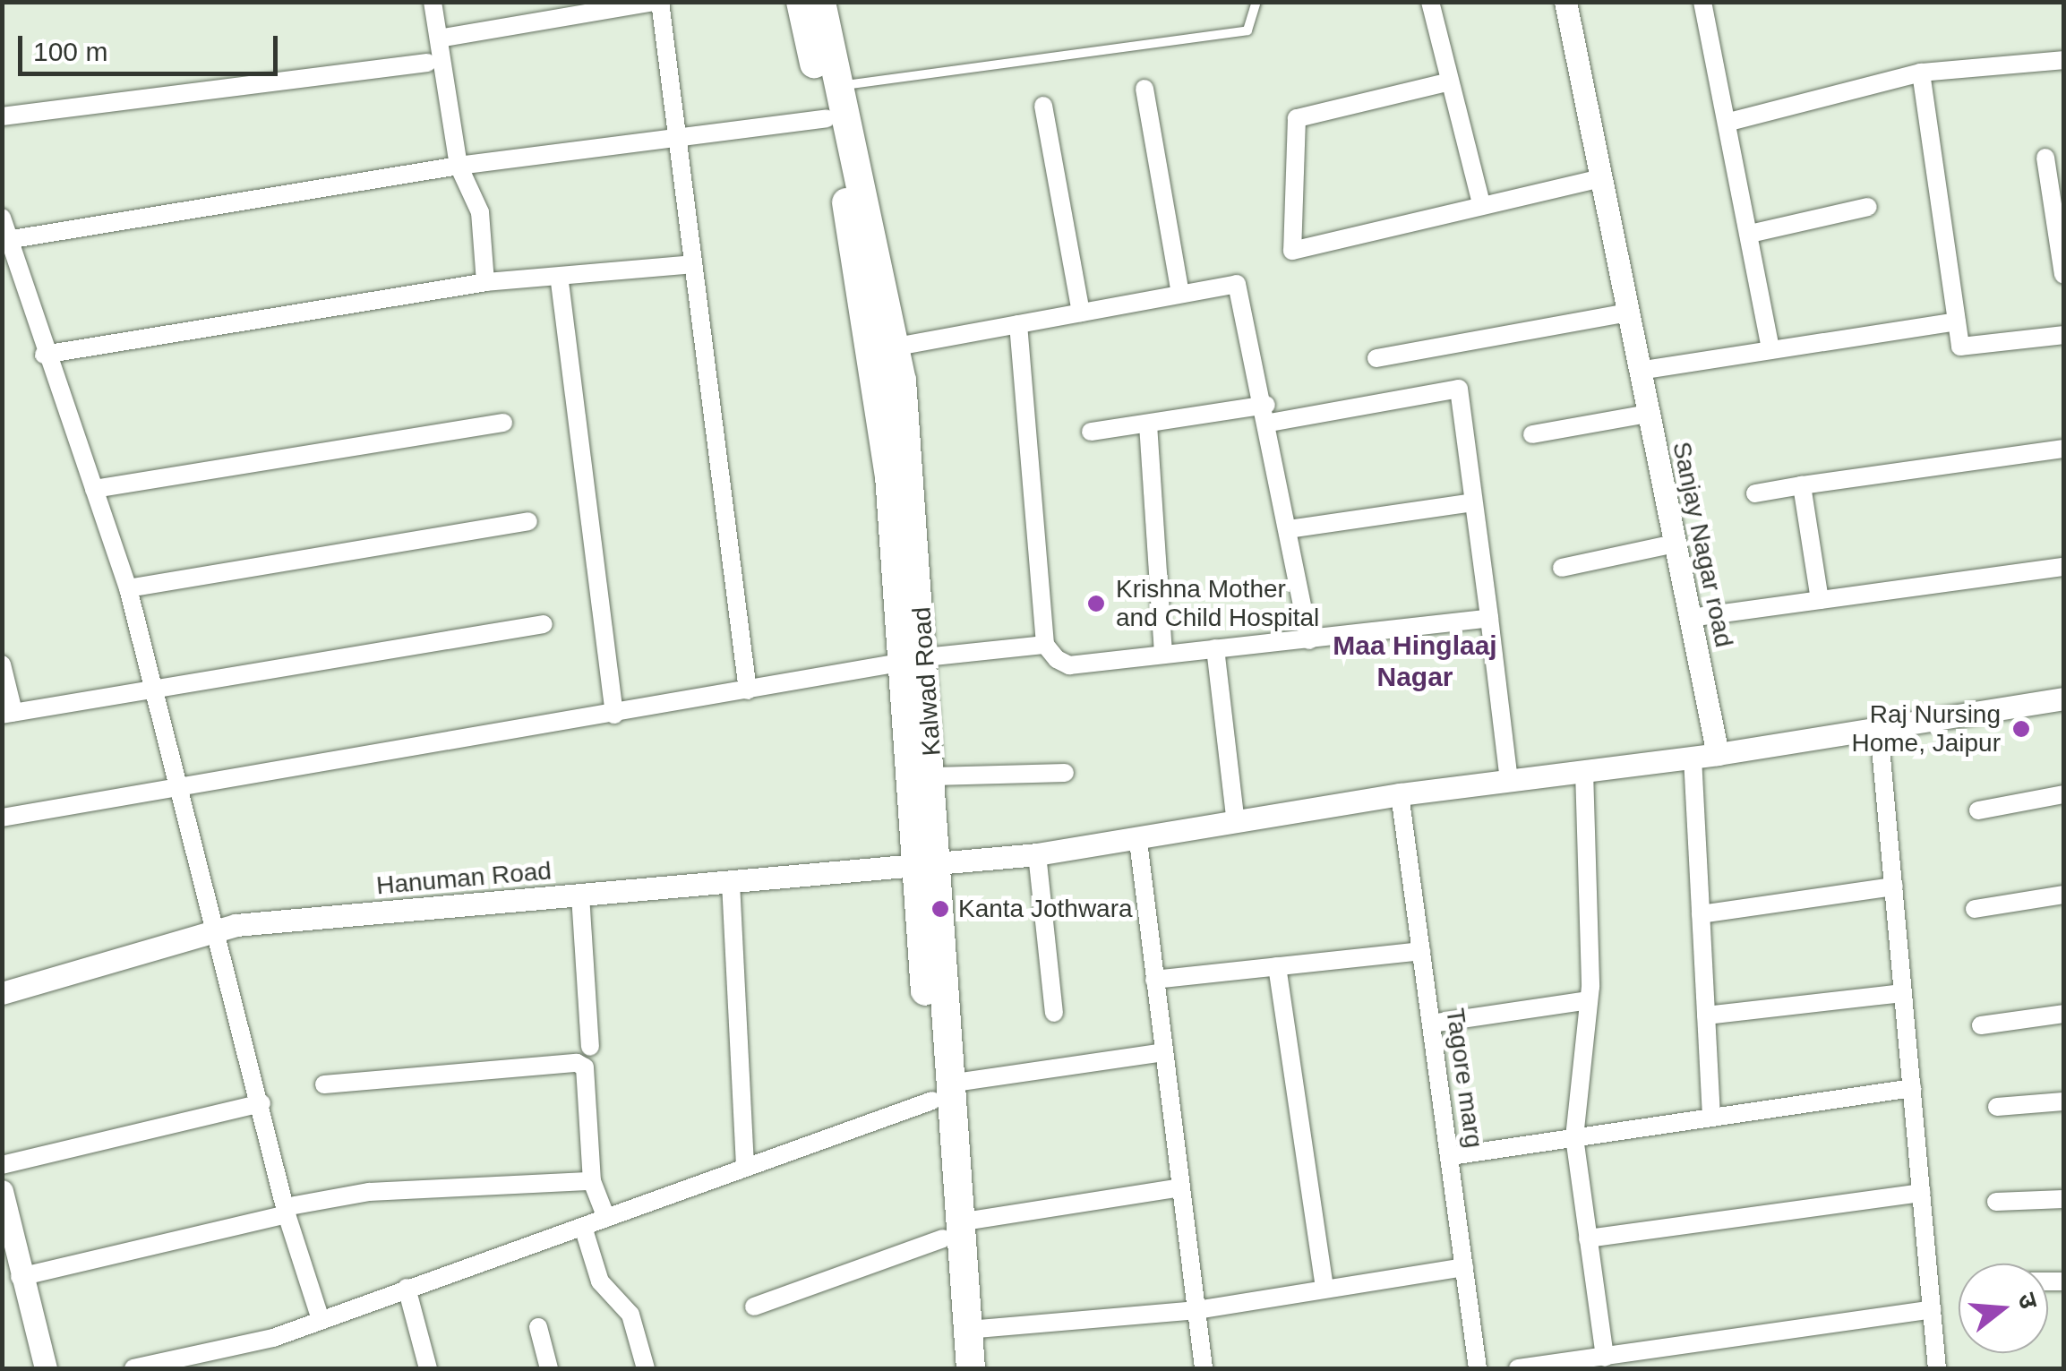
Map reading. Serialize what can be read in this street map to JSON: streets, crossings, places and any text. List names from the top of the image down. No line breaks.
{"streets":{"main road":["Kalwad Road"],"street":["Sanjay Nagar road","Hanuman Road","Tagore marg"]},"crossings":[["Sanjay Nagar road","Hanuman Road"],["Kalwad Road","Hanuman Road"],["Hanuman Road","Tagore marg"]],"districts":["Maa Hinglaaj Nagar"],"places":["Krishna Mother and Child Hospital","Raj Nursing Home, Jaipur","Kanta Jothwara"],"scale_bar":"100 m","north":"right"}
